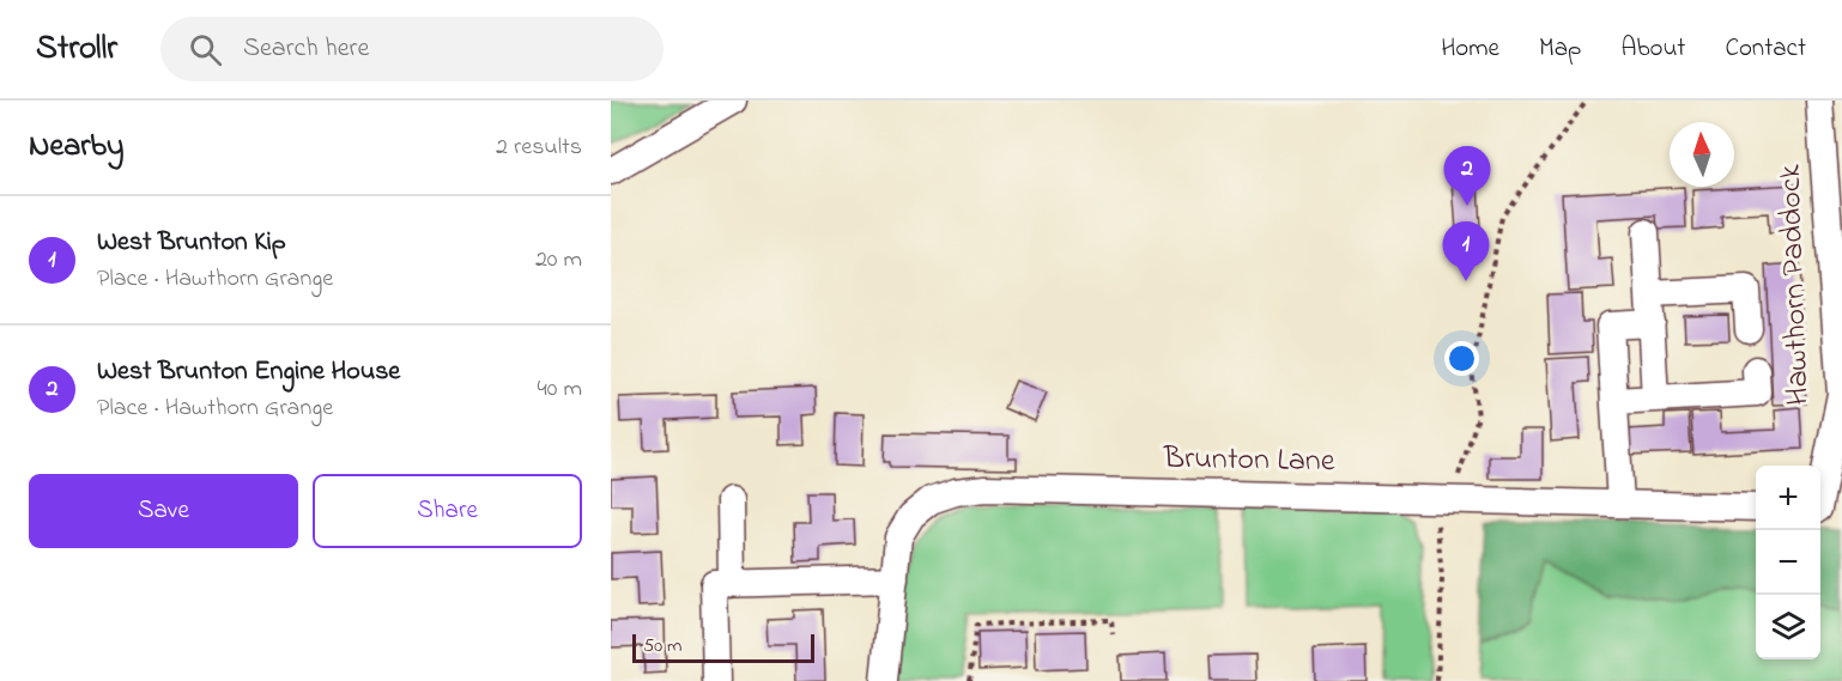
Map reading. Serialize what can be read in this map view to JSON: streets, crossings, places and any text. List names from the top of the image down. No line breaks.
{"streets":{"street":["Hawthorn Paddock","Brunton Lane"]},"scale_bar":"50 m","north":"top","page":{"header":"Strollr","search":"Search here","nav":["Home","Map","About","Contact"],"heading":["Nearby","2 results"],"pins":["2","1"],"list":[{"mark":"1","name":"West Brunton Kip","note":"Place · Hawthorn Grange","value":"20 m"},{"mark":"2","name":"West Brunton Engine House","note":"Place · Hawthorn Grange","value":"40 m"}],"buttons":["Save","Share"],"map_buttons":["+","−"],"scale":"50 m"}}
